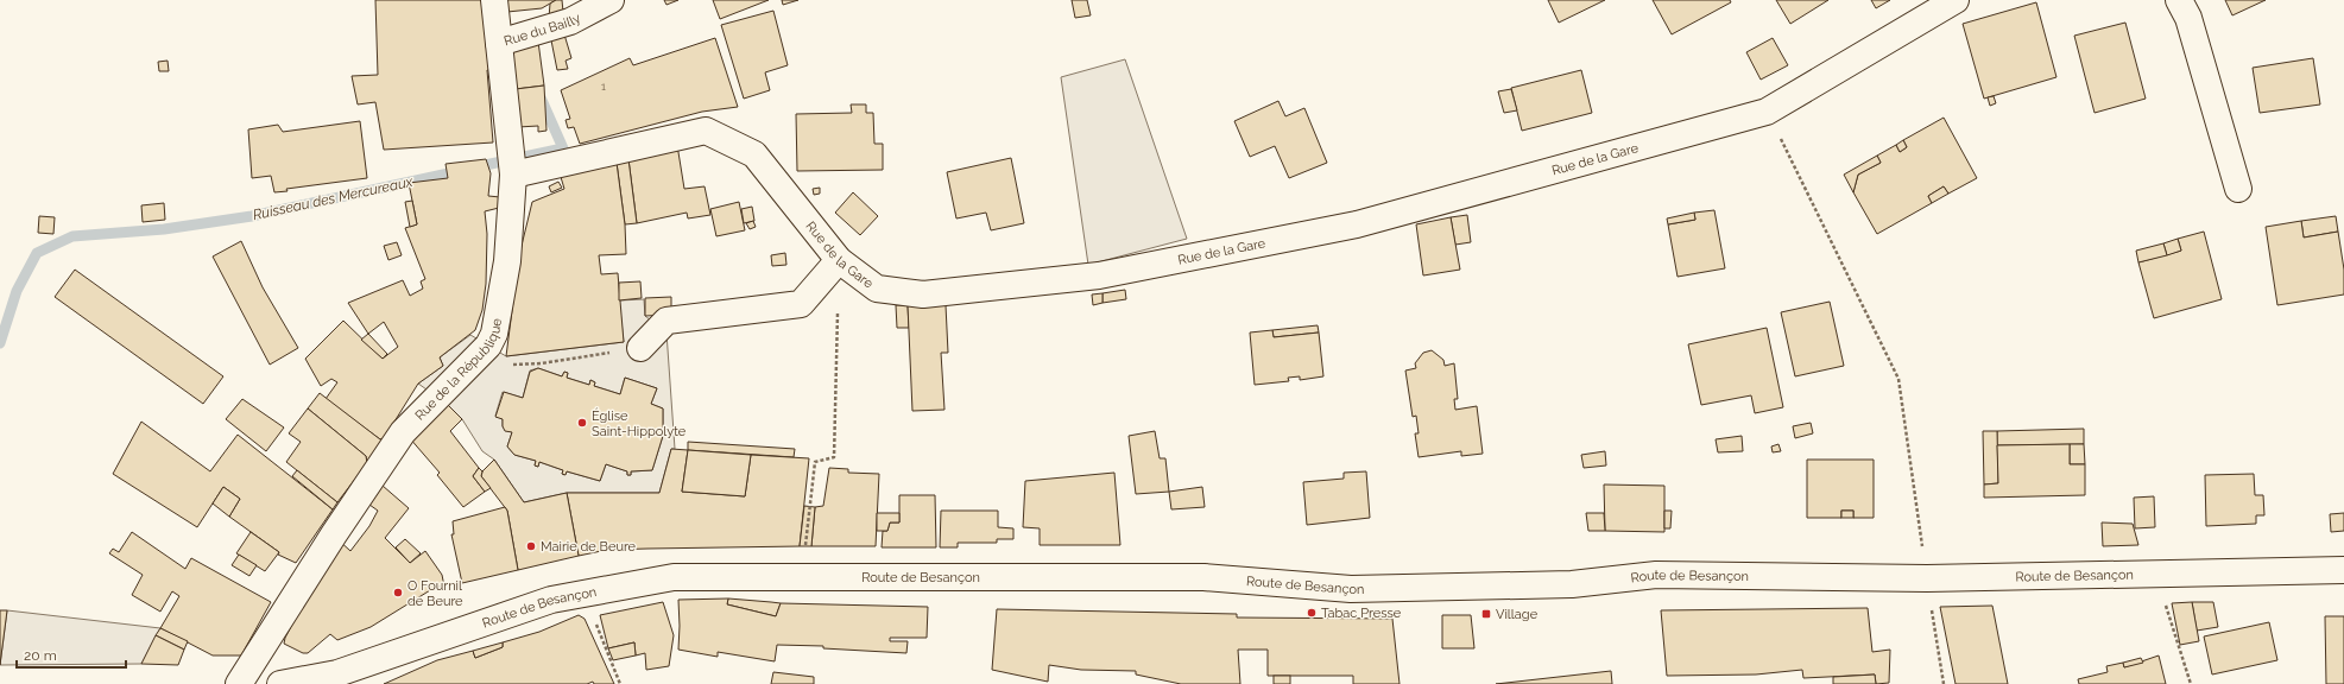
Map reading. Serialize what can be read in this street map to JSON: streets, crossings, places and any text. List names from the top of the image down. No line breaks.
{"streets":{"street":["Rue du Bailly","Rue de la Gare","Rue de la République","Route de Besançon"]},"crossings":[["Rue du Bailly","Rue de la République"],["Rue de la Gare","Rue de la République"]],"water":["Ruisseau des Mercureaux"],"places":{"other":["Église Saint-Hippolyte","Mairie de Beure","O Fournil de Beure","Tabac Presse"],"transit":["Village"]},"house_numbers":["1"],"scale_bar":"20 m"}
